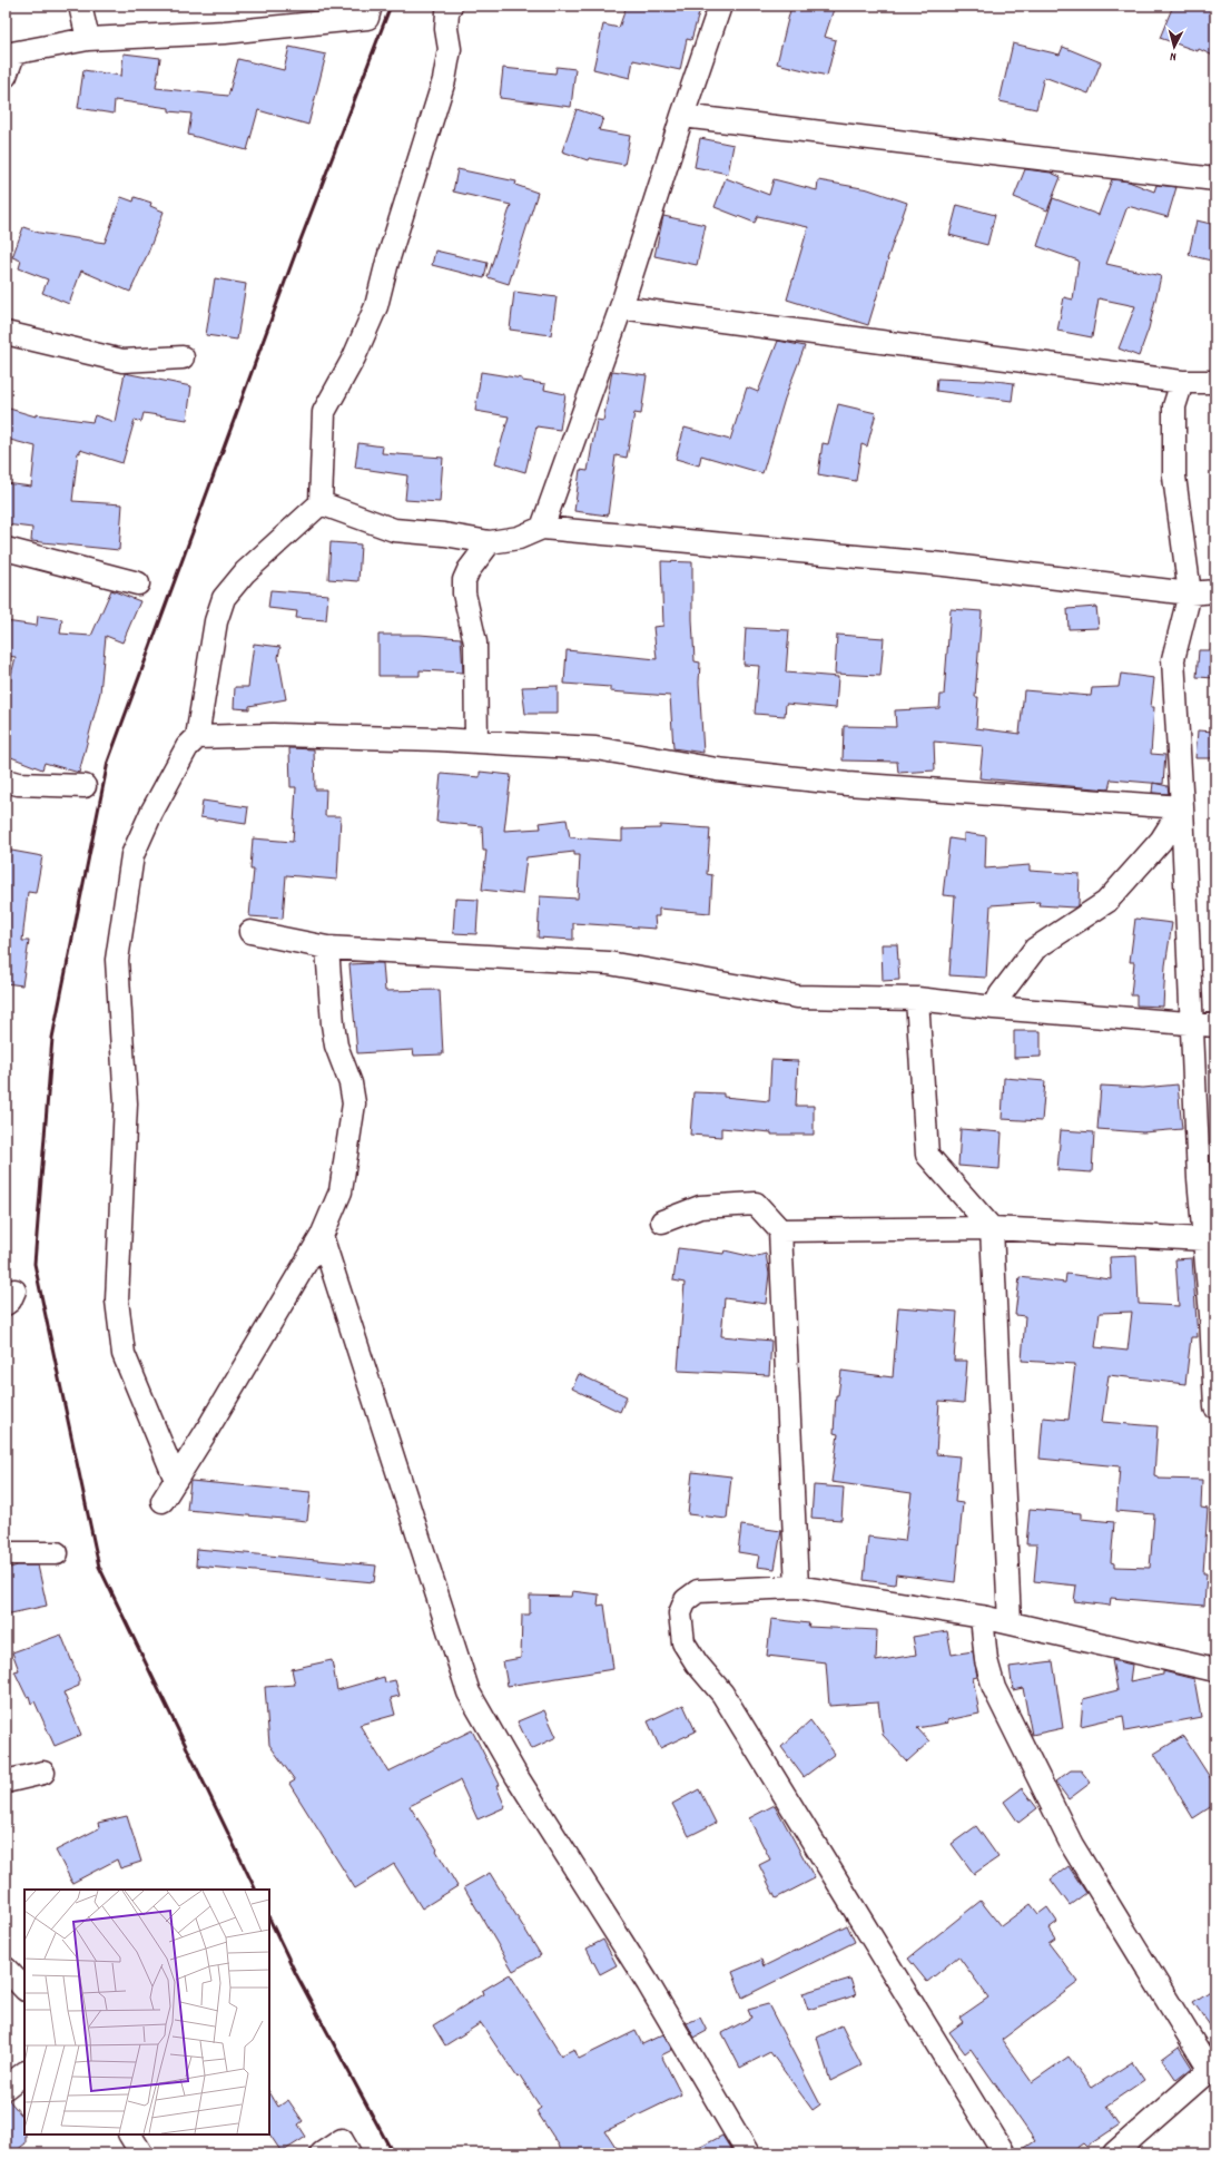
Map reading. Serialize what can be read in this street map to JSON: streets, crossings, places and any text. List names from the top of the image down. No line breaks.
{"north":"bottom"}
